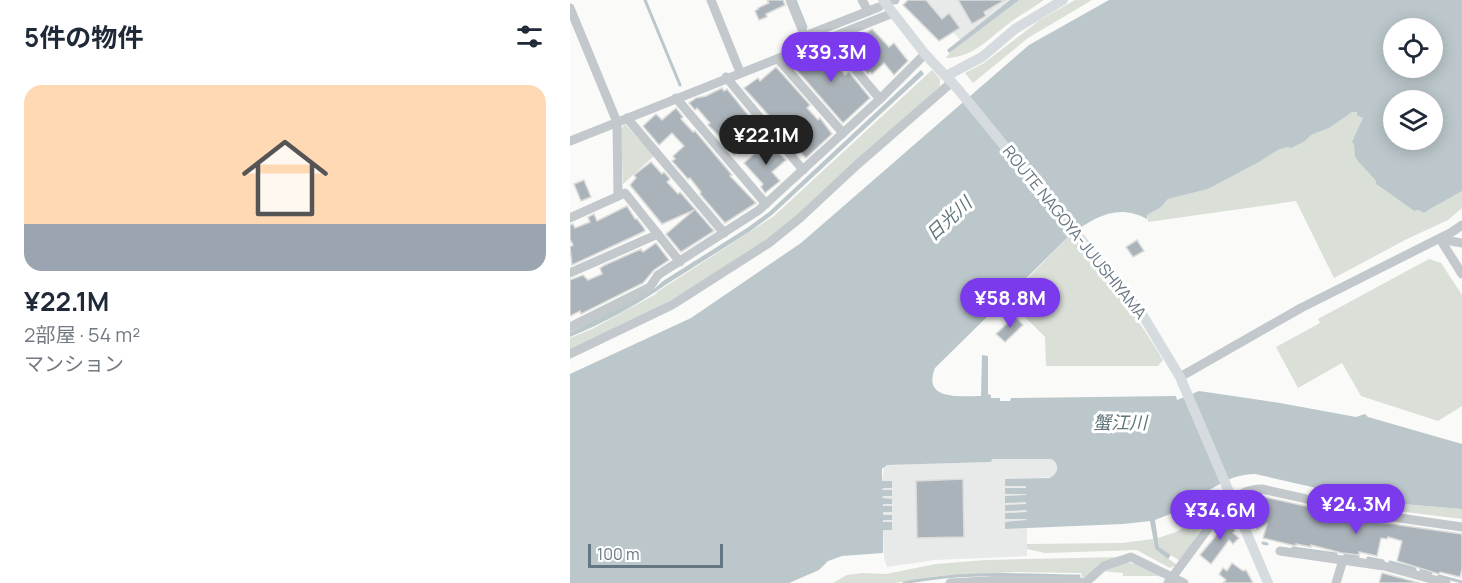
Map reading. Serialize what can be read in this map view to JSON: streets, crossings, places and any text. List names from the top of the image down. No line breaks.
{"streets":{"main road":["ROUTE NAGOYA-JUUSHIYAMA"]},"water":["日光川","蟹江川"],"scale_bar":"100 m","page":{"heading":"5件の物件","price":["¥39.3M","¥22.1M","¥58.8M","¥24.3M","¥34.6M"],"list":[{"name":"¥22.1M","note":"2部屋 · 54 m² · マンション"}],"scale":"100 m"}}
